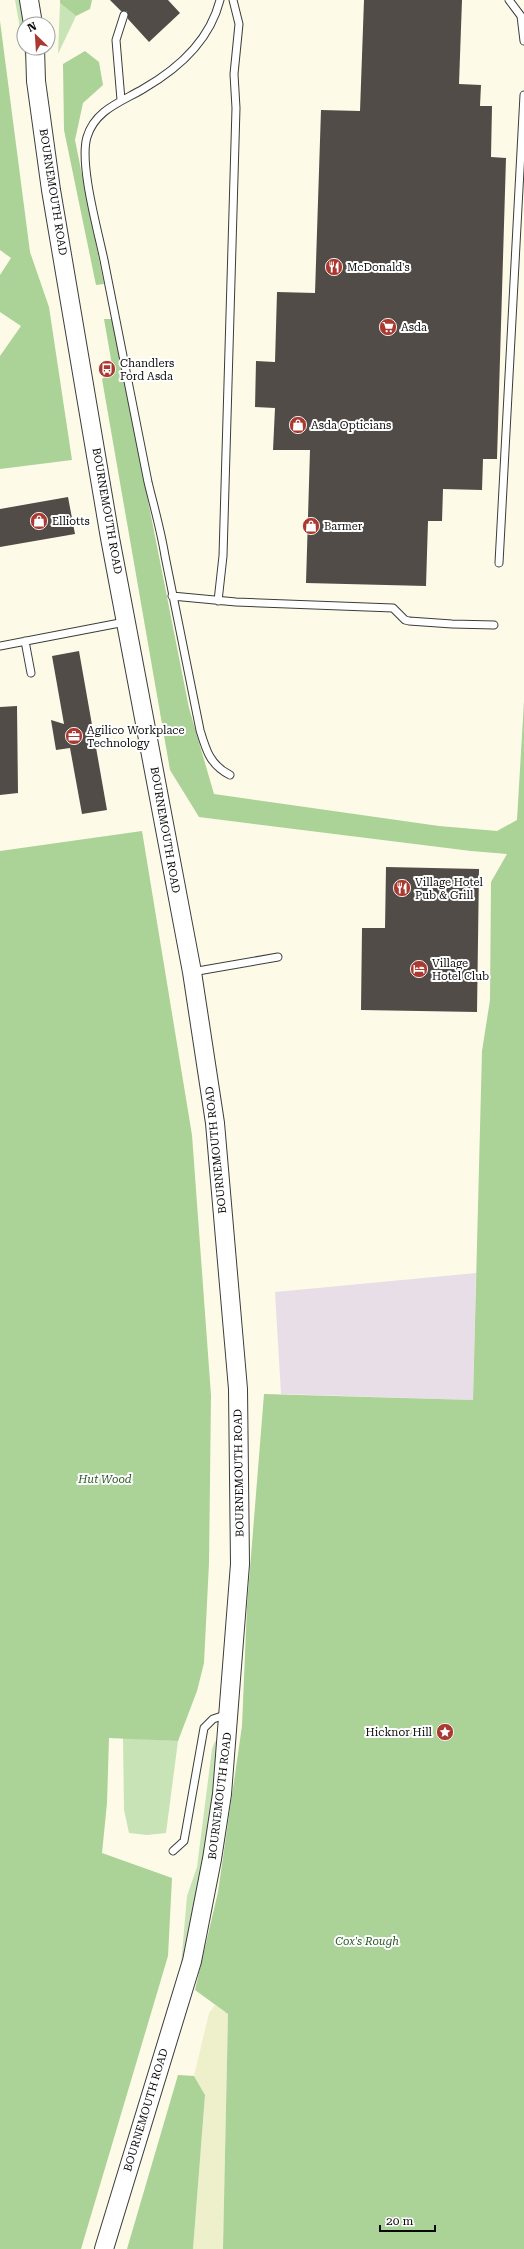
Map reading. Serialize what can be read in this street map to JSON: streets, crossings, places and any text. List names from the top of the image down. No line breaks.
{"streets":{"street":["BOURNEMOUTH ROAD"]},"parks":["Hut Wood","Cox's Rough"],"places":{"restaurant":["McDonald's","Village Hotel Pub & Grill"],"supermarket":["Asda"],"bus stop":["Chandlers Ford Asda"],"shop":["Asda Opticians","Elliotts","Barmer"],"office":["Agilico Workplace Technology"],"hotel":["Village Hotel Club"],"place":["Hicknor Hill"]},"scale_bar":"20 m","north":"top left"}
